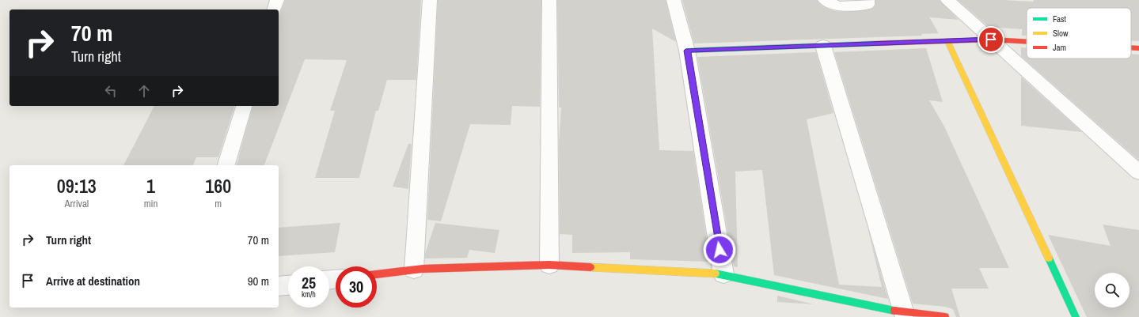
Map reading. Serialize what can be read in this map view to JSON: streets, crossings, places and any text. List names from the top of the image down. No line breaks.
{"legend":["Fast","Slow","Jam"],"page":{"turn":["70 m","Turn right"],"eta":["09:13","Arrival","1","min","160","m"],"list":[{"name":"Turn right","value":"70 m"},{"name":"Arrive at destination","value":"90 m"}],"speed":"25 km/h","limit":"30"}}
